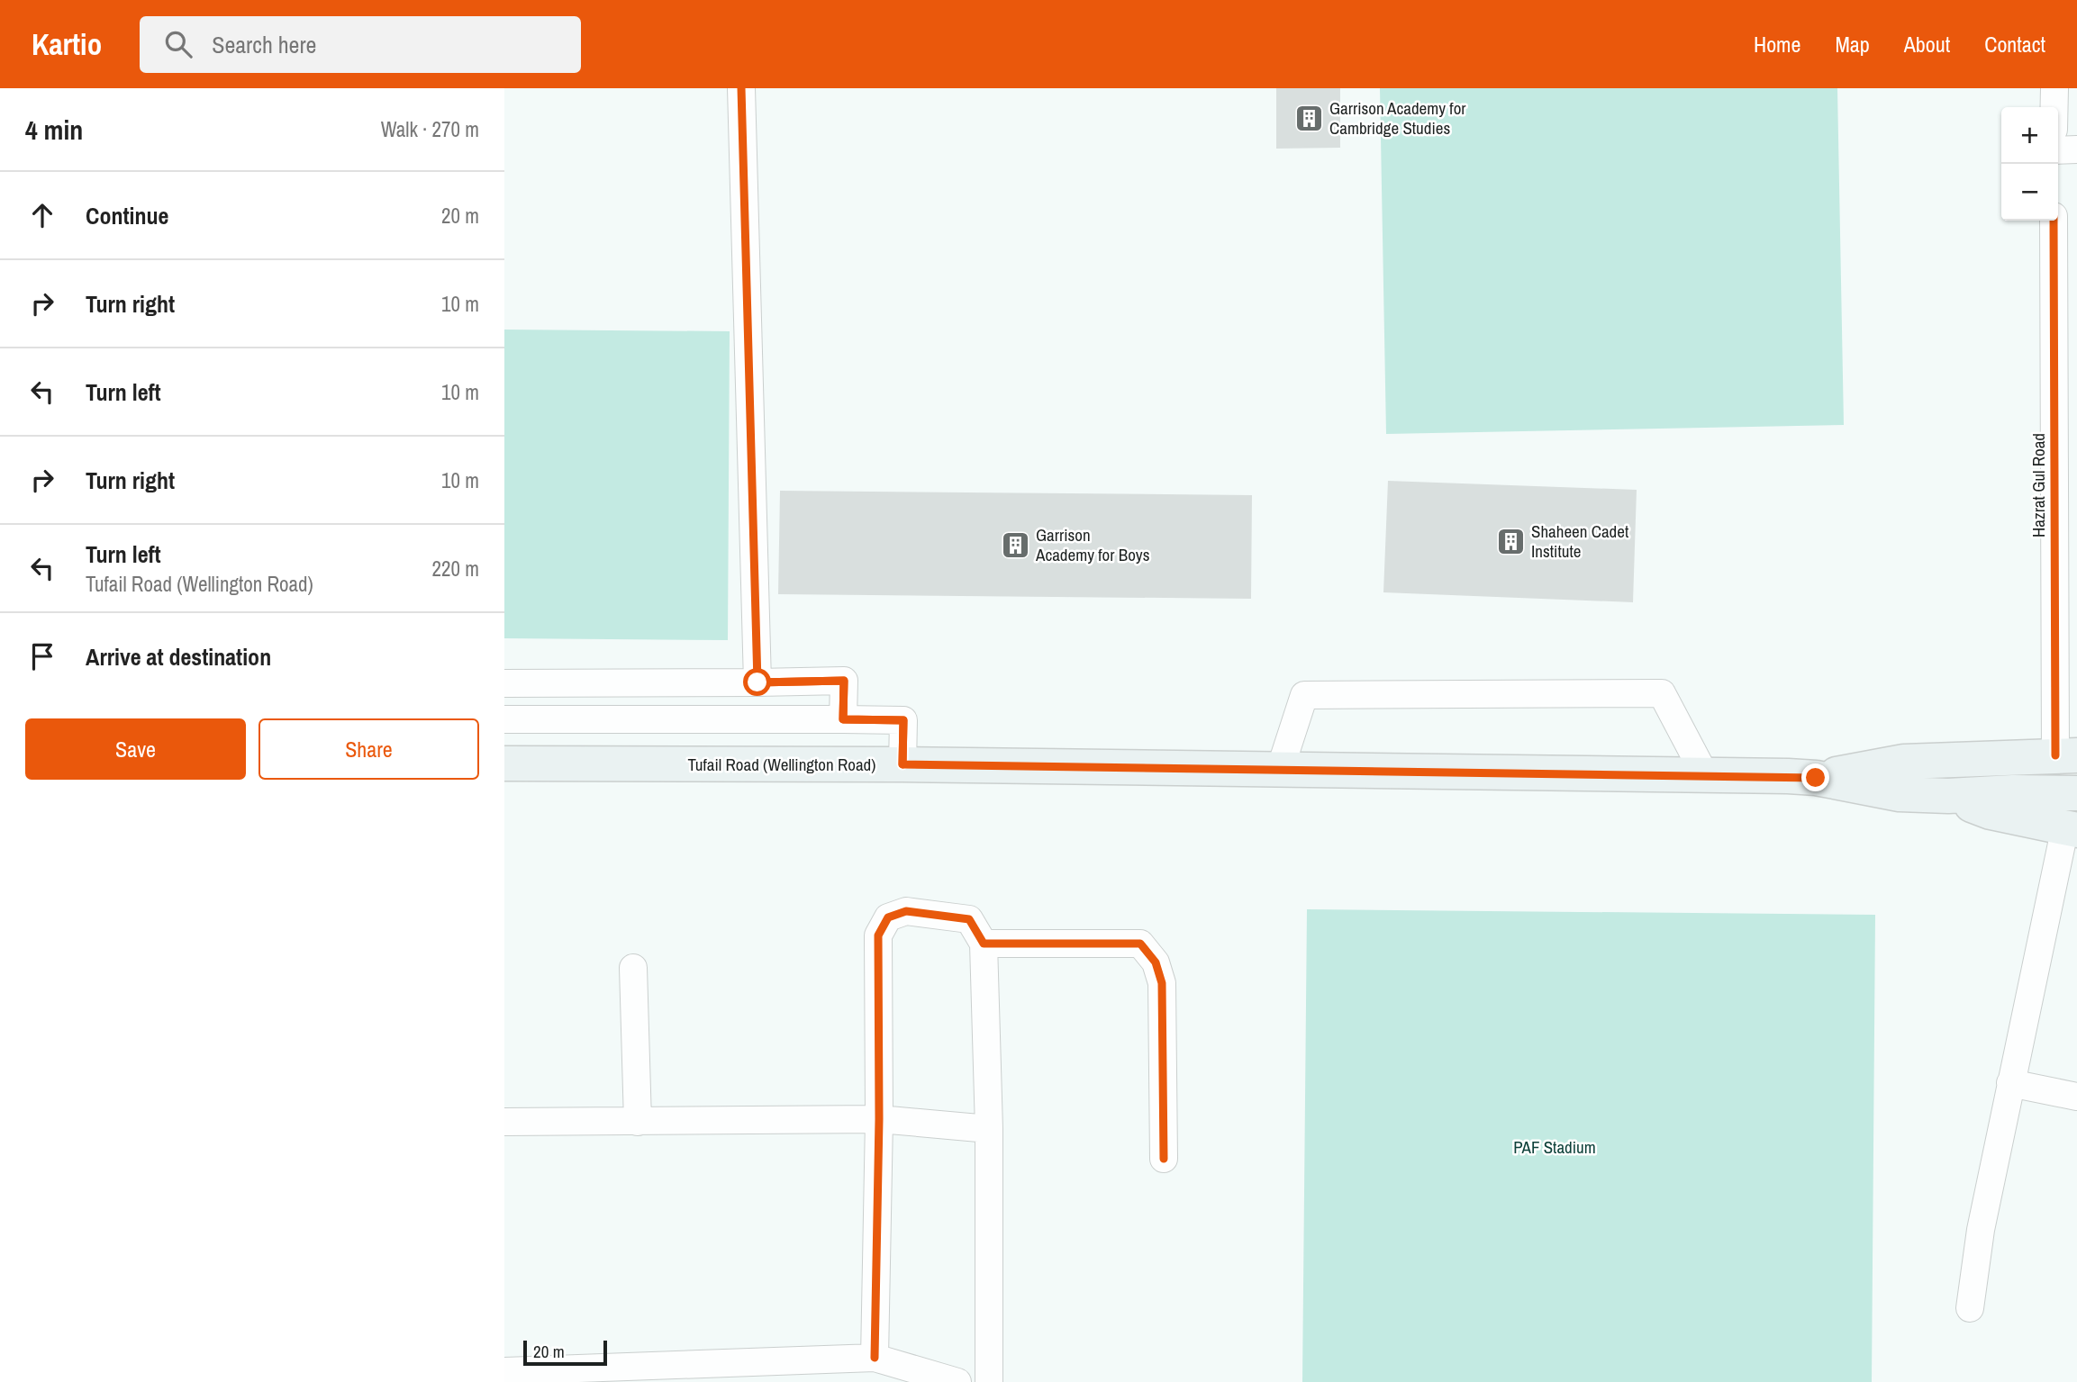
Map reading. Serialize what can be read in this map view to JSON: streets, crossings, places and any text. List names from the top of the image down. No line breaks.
{"streets":{"main road":["Tufail Road (Wellington Road)"],"street":["Hazrat Gul Road"]},"crossings":[["Hazrat Gul Road","Tufail Road (Wellington Road)"]],"parks":["PAF Stadium"],"places":{"building":["Garrison Academy for Cambridge Studies","Shaheen Cadet Institute","Garrison Academy for Boys"]},"scale_bar":"20 m","page":{"header":"Kartio","search":"Search here","nav":["Home","Map","About","Contact"],"heading":["4 min","Walk · 270 m"],"map_buttons":["+","−"],"list":[["Continue","20 m"],["Turn right","10 m"],["Turn left","10 m"],["Turn right","10 m"],["Turn left","Tufail Road (Wellington Road)","220 m"],"Arrive at destination"],"buttons":["Save","Share"],"scale":"20 m"}}
